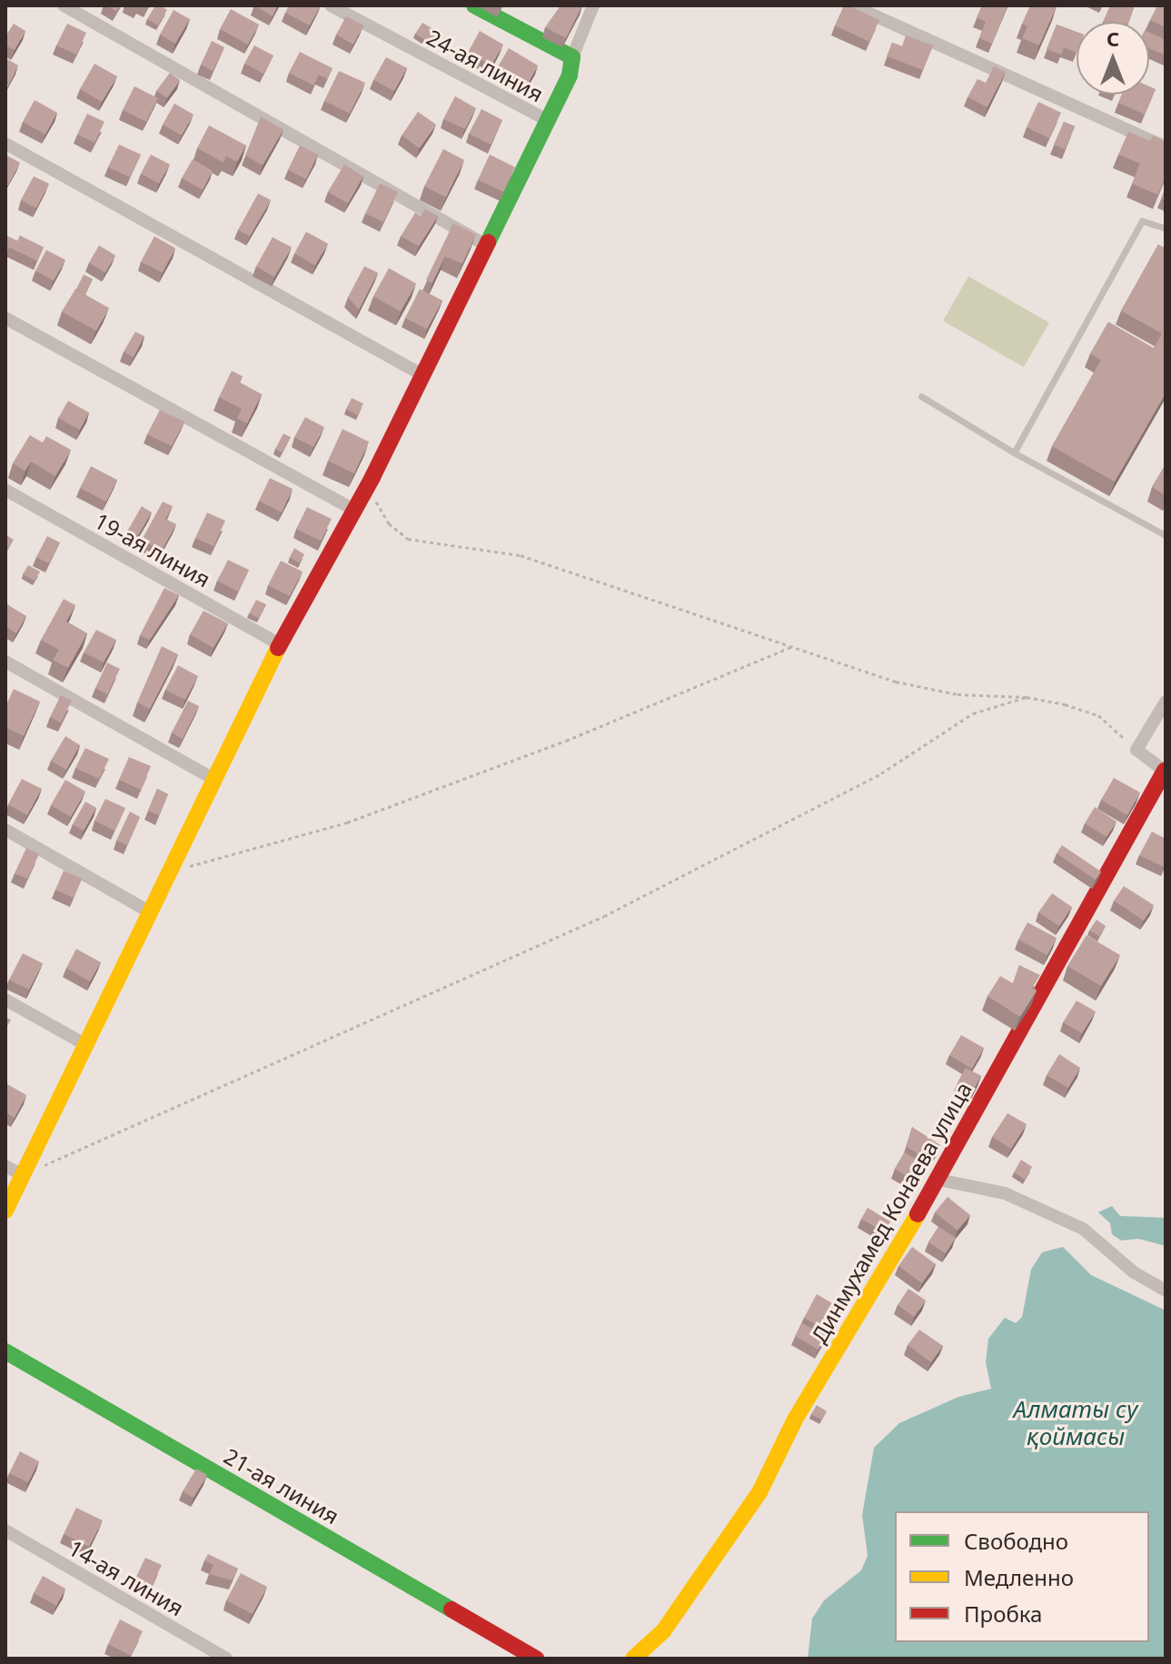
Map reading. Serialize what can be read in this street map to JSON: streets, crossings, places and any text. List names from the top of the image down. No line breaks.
{"streets":{"street":["24-ая линия","19-ая линия","Динмухамед Конаева улица","21-ая линия","14-ая линия"]},"water":["Алматы су қоймасы"],"legend":["Свободно","Медленно","Пробка"],"north":"top"}
